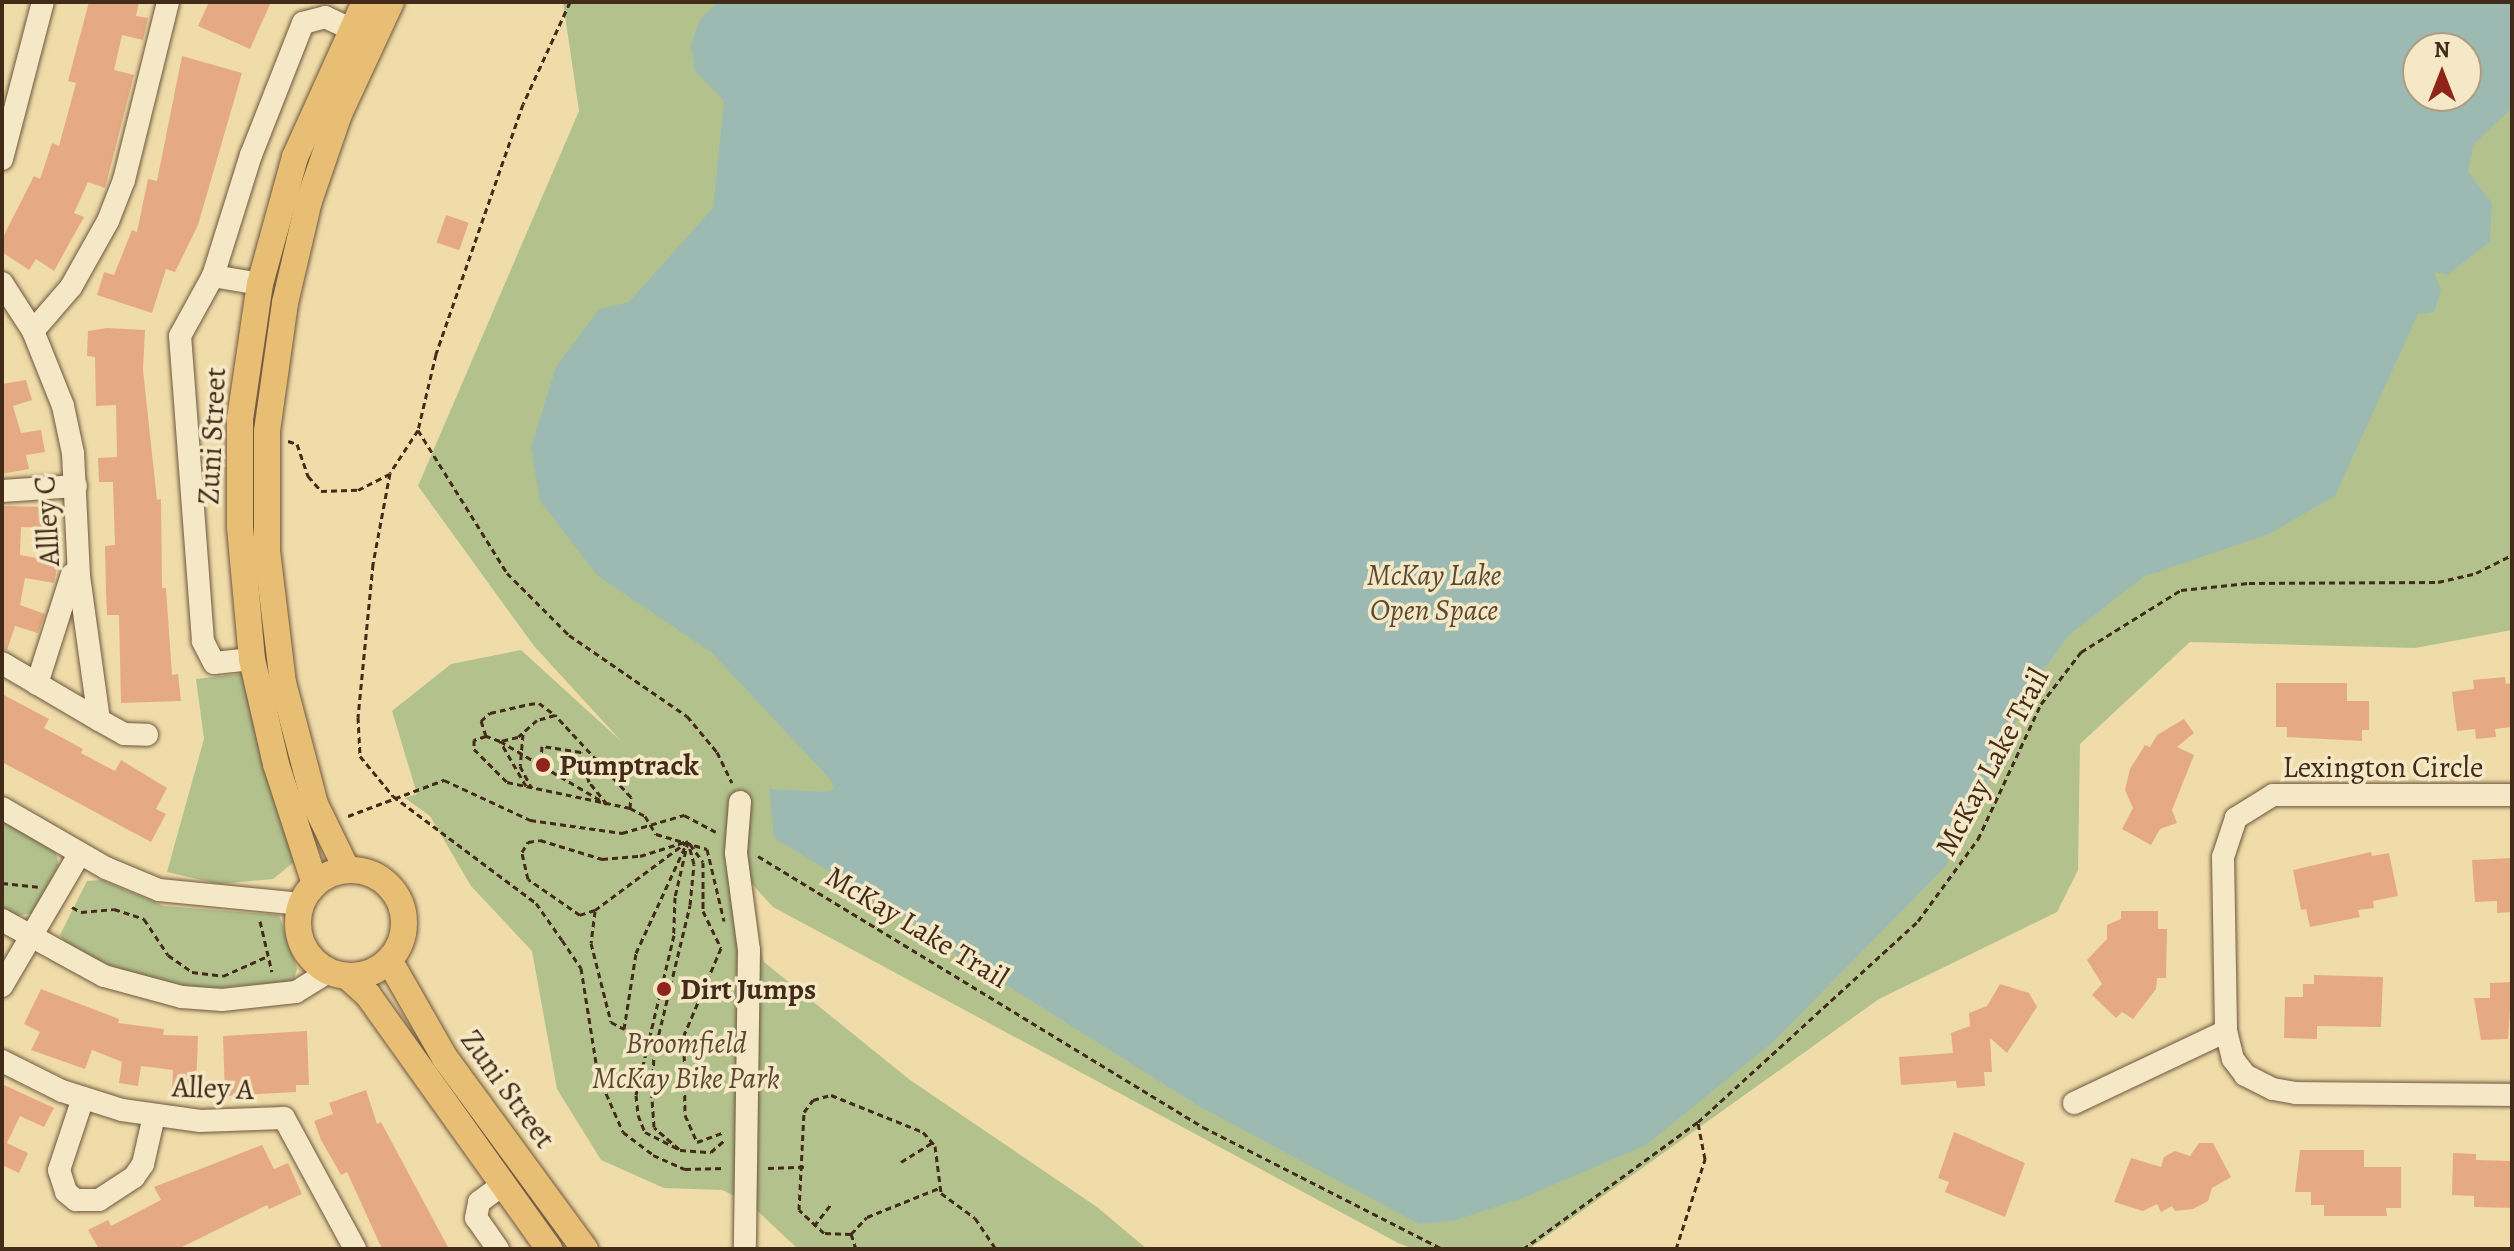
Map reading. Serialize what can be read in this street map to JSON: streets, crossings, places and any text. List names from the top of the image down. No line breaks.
{"streets":{"main road":["Zuni Street"],"street":["Allley C","Lexington Circle","Alley A"],"path":["McKay Lake Trail"]},"parks":["McKay Lake Open Space","Broomfield McKay Bike Park"],"places":["Pumptrack","Dirt Jumps"],"north":"top"}
